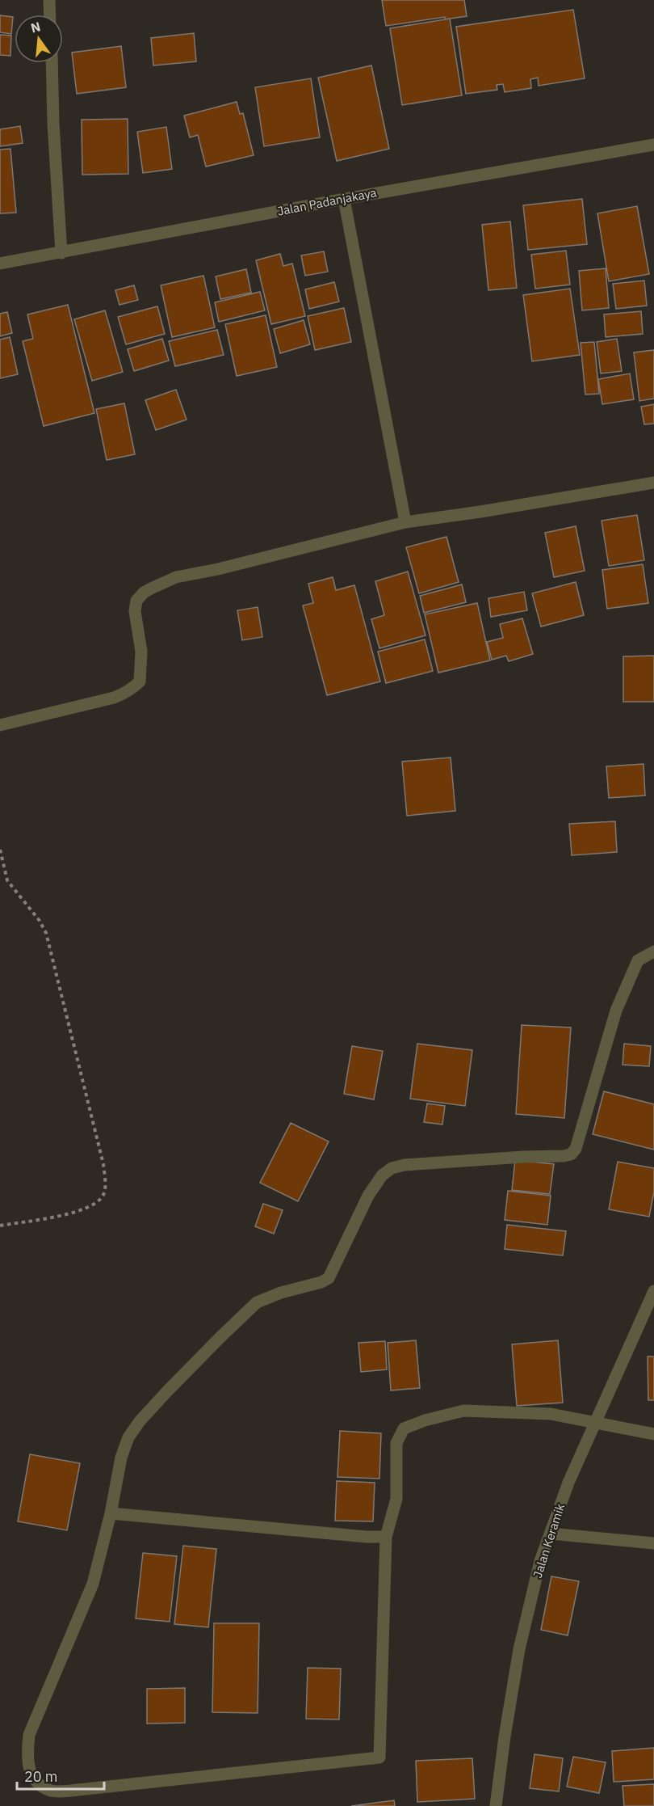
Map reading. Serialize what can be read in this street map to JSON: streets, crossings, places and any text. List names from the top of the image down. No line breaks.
{"streets":{"street":["Jalan Padanjakaya","Jalan Keramik"]},"scale_bar":"20 m","north":"top"}
